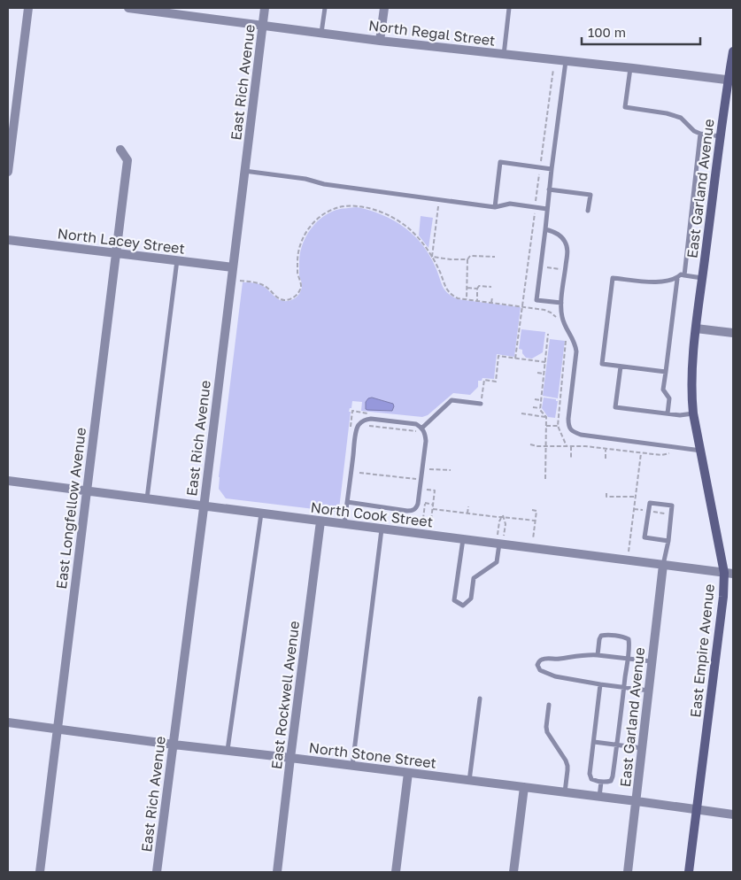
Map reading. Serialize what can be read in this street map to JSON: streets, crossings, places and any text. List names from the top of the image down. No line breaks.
{"streets":{"street":["North Regal Street","East Rich Avenue","East Garland Avenue","North Lacey Street","East Longfellow Avenue","North Cook Street","East Empire Avenue","East Rockwell Avenue","North Stone Street"]},"crossings":[["North Regal Street","East Rich Avenue"],["North Regal Street","East Garland Avenue"],["East Rich Avenue","North Lacey Street"],["East Rich Avenue","North Cook Street"],["East Rich Avenue","North Stone Street"],["East Garland Avenue","North Cook Street"],["East Garland Avenue","East Empire Avenue"],["East Garland Avenue","North Stone Street"],["North Lacey Street","East Longfellow Avenue"],["East Longfellow Avenue","North Cook Street"],["East Longfellow Avenue","North Stone Street"],["North Cook Street","East Empire Avenue"],["North Cook Street","East Rockwell Avenue"],["East Empire Avenue","North Stone Street"],["East Rockwell Avenue","North Stone Street"]],"scale_bar":"100 m"}
